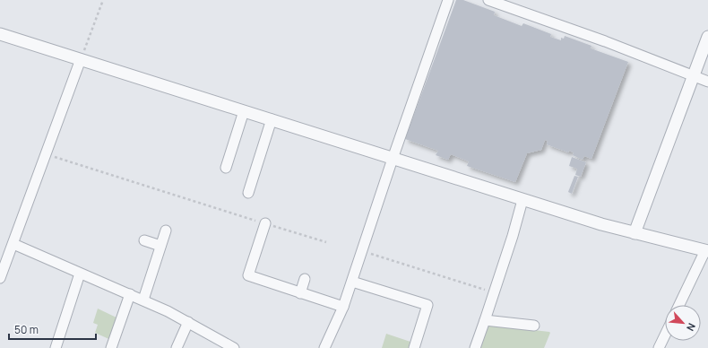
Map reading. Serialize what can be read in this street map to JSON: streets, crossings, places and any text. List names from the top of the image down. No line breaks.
{"scale_bar":"50 m","north":"bottom right"}
